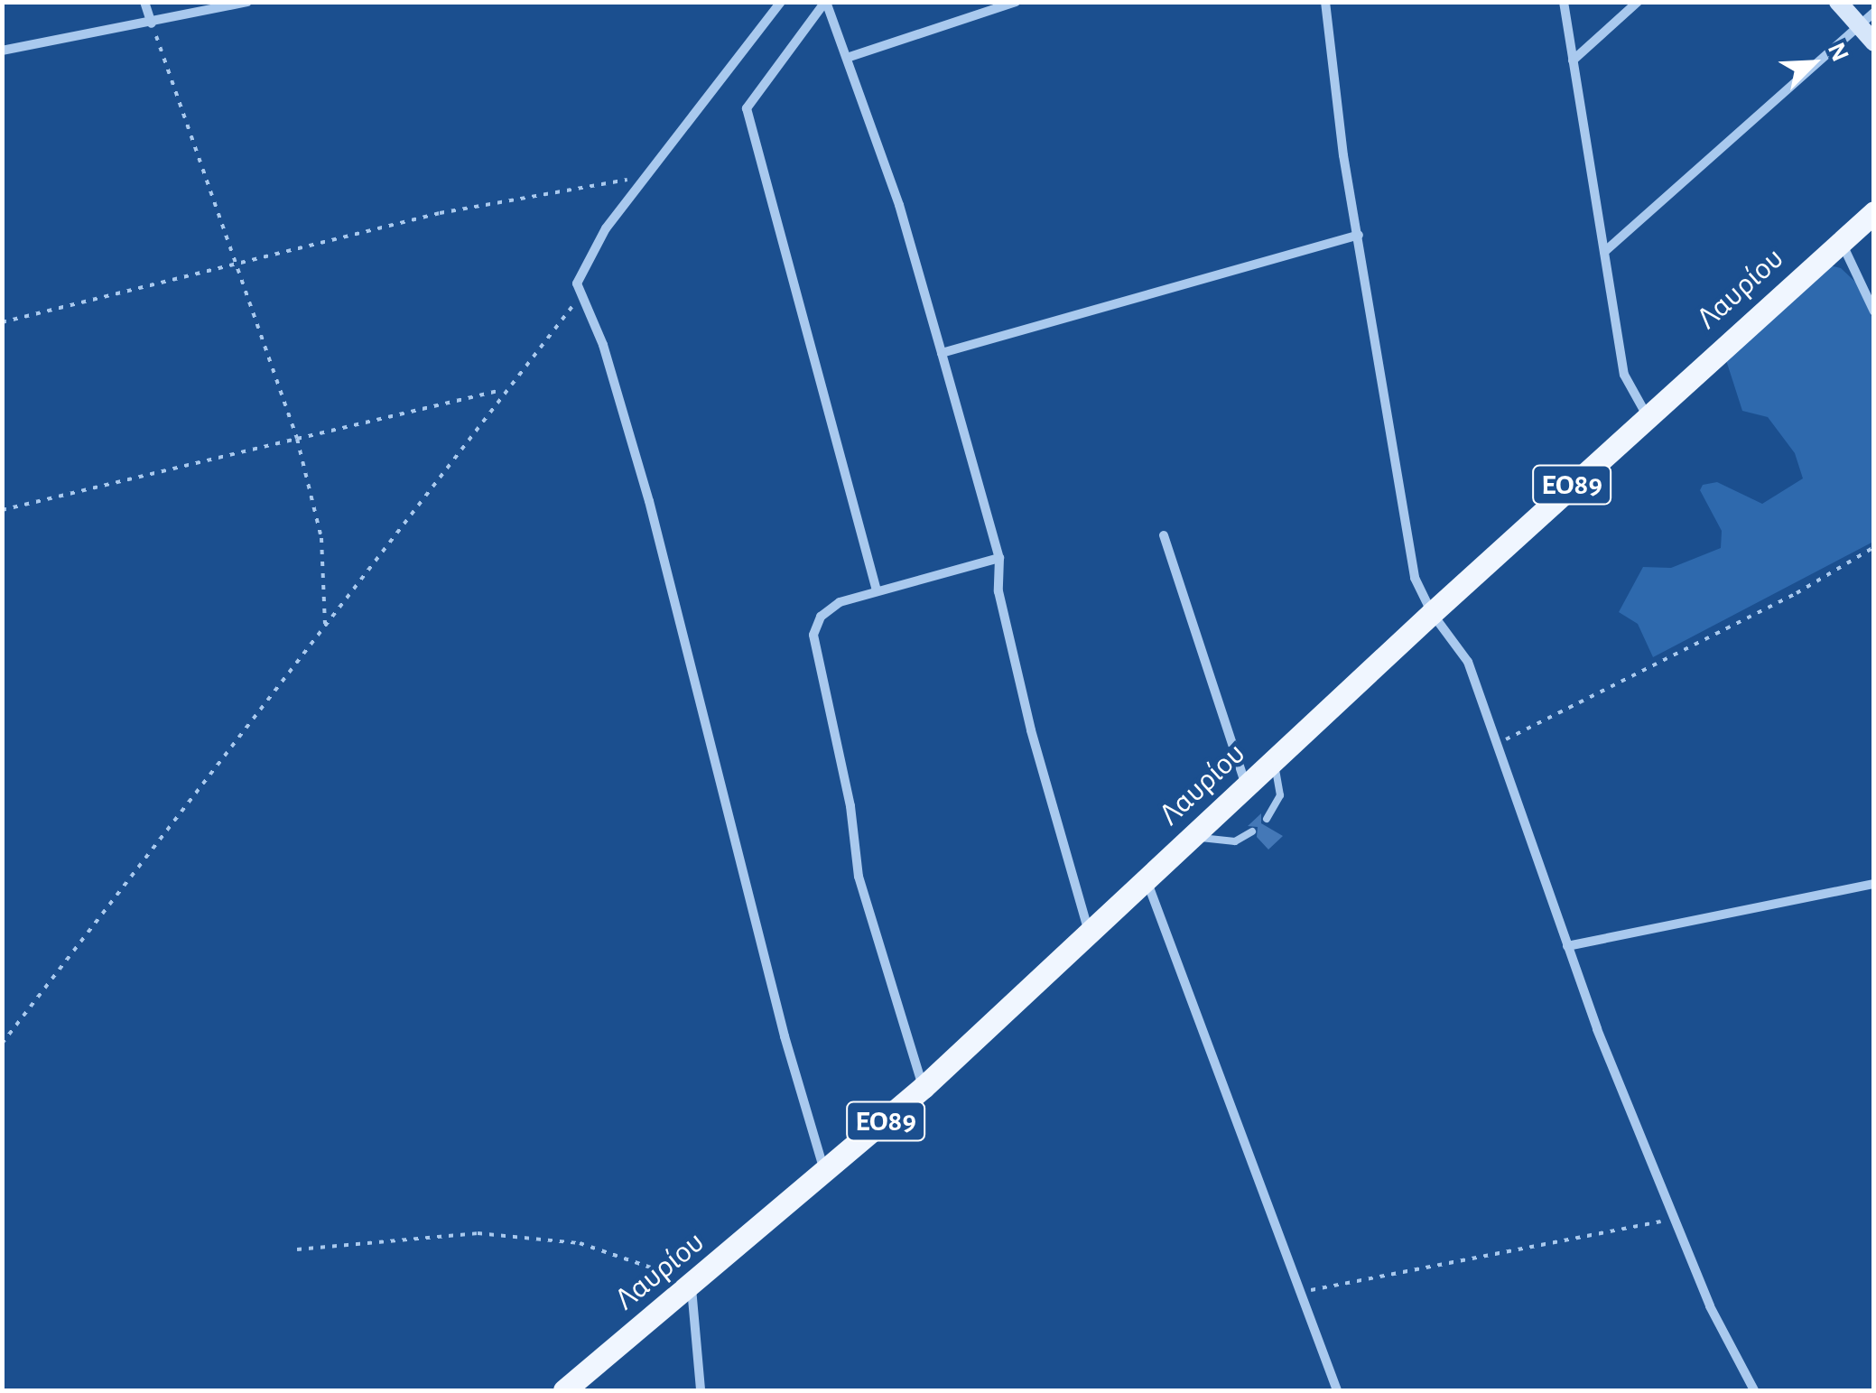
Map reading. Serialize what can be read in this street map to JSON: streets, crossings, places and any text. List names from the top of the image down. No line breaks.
{"streets":{"main road":["Λαυρίου","ΕΟ89"]},"north":"top right"}
